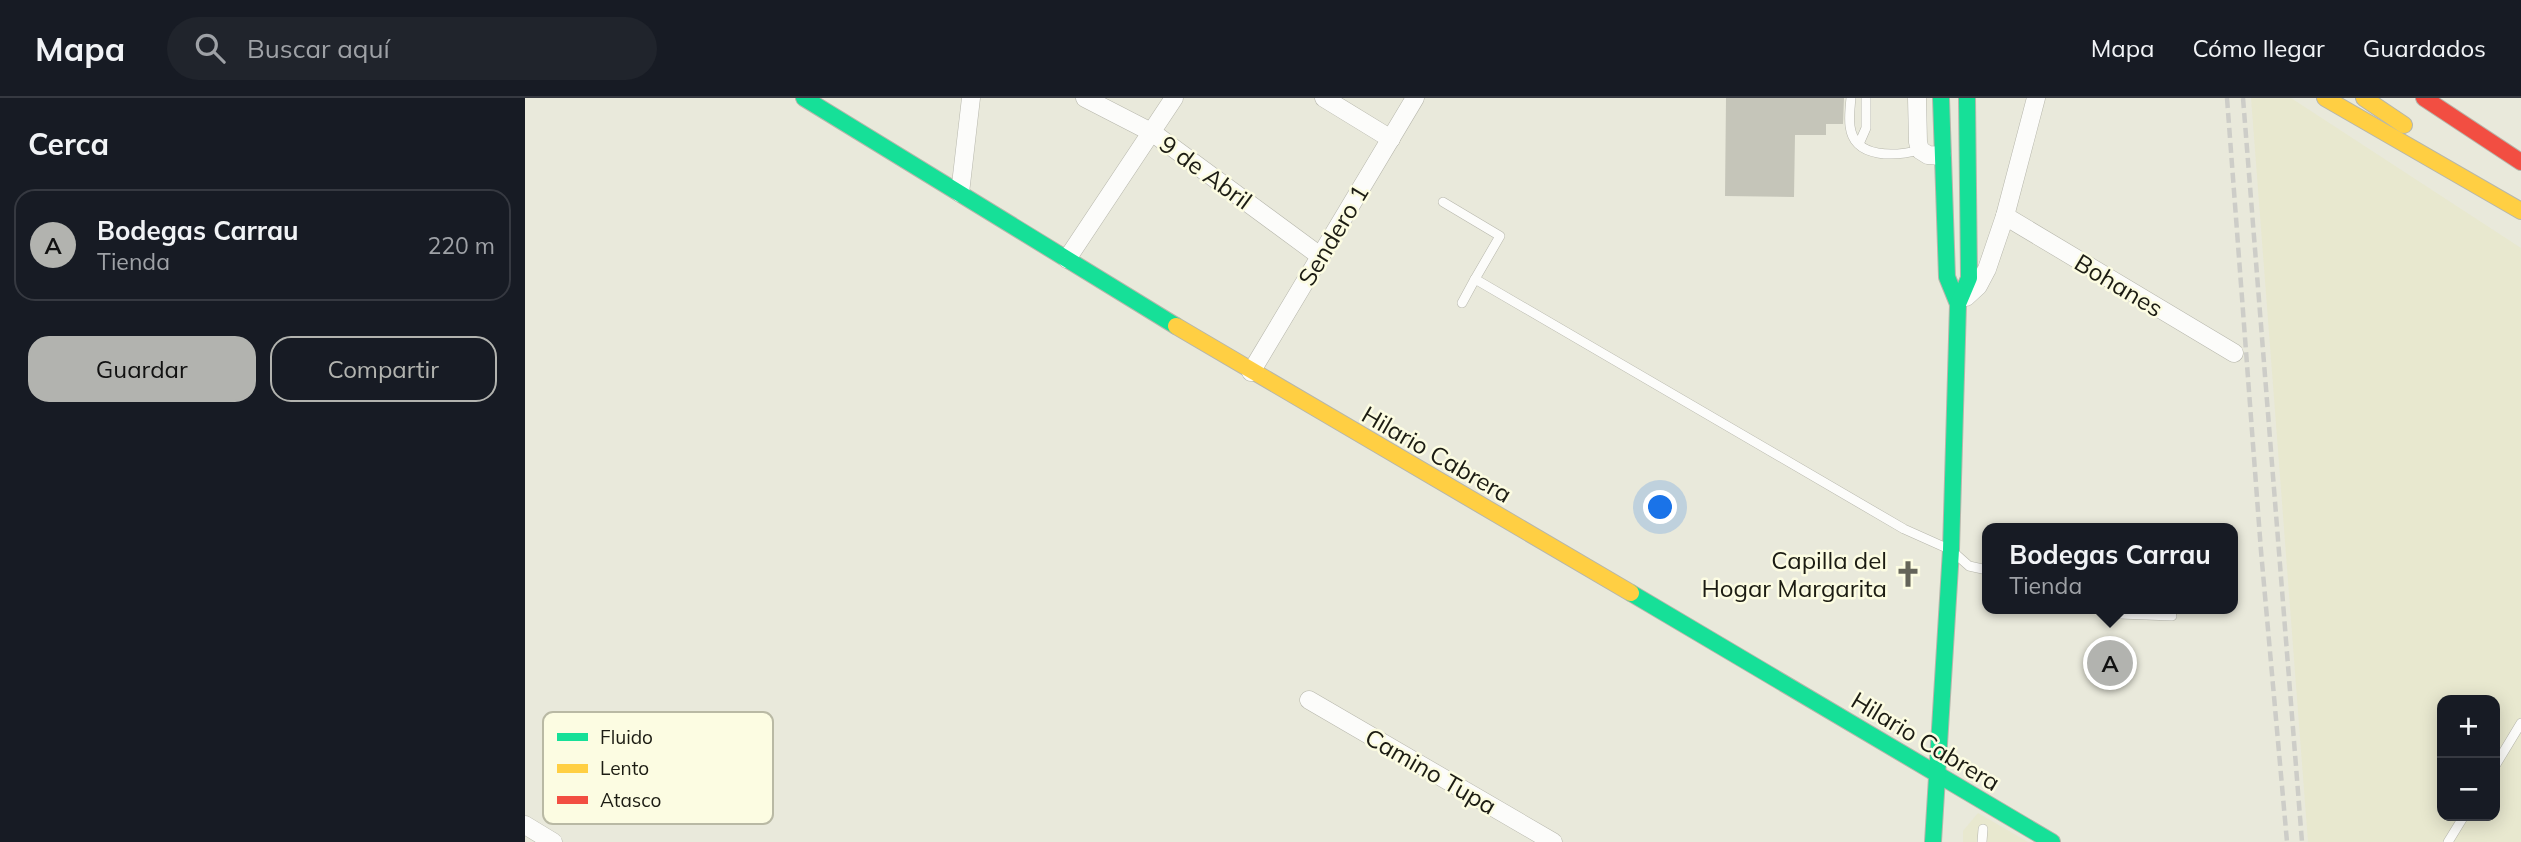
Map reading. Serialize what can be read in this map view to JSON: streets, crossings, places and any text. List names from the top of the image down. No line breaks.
{"streets":{"main road":["Hilario Cabrera"],"street":["9 de Abril","Sendero 1","Bohanes","Camino Tupa"]},"crossings":[["9 de Abril","Sendero 1"],["Sendero 1","Hilario Cabrera"]],"places":{"church":["Capilla del Hogar Margarita"]},"legend":["Fluido","Lento","Atasco"],"page":{"header":"Mapa","search":"Buscar aquí","nav":["Mapa","Cómo llegar","Guardados"],"heading":"Cerca","list":[{"mark":"A","name":"Bodegas Carrau","note":"Tienda","value":"220 m"}],"buttons":["Guardar","Compartir"],"popup":["Bodegas Carrau","Tienda"],"pins":"A","map_buttons":["+","−"]}}
